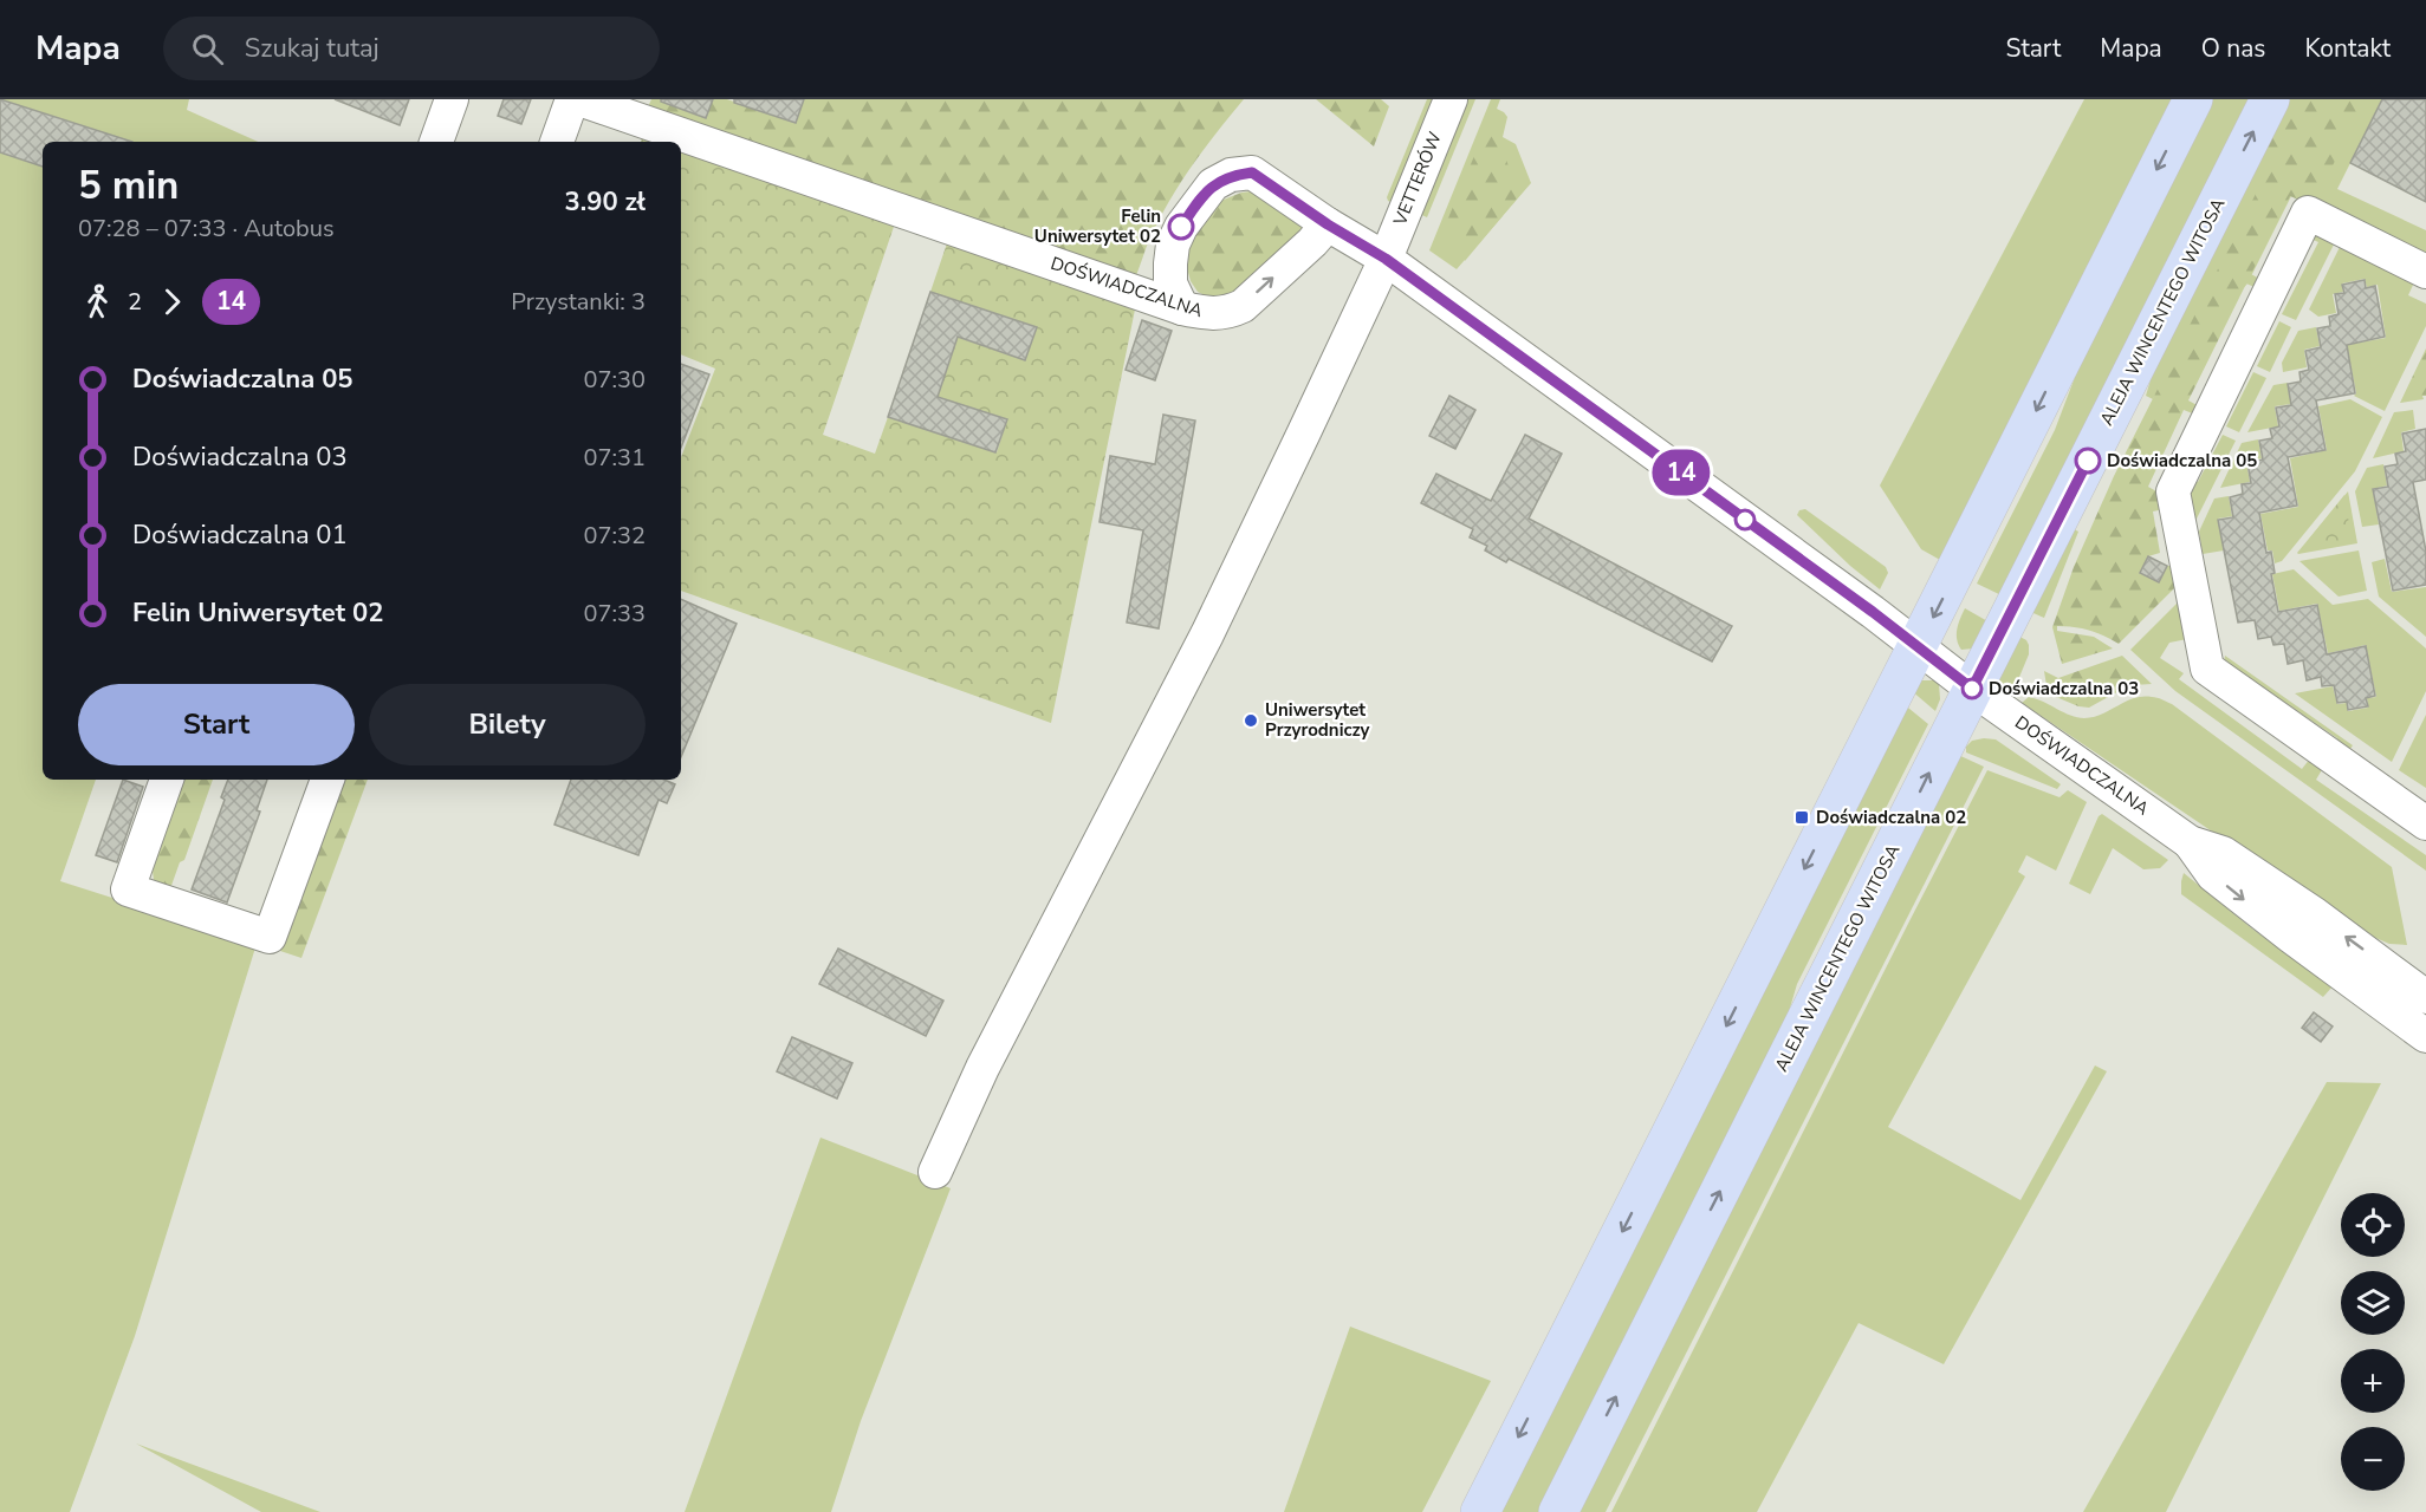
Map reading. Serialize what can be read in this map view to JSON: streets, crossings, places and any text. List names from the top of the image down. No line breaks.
{"streets":{"main road":["ALEJA WINCENTEGO WITOSA"],"street":["VETTERÓW","DOŚWIADCZALNA"]},"crossings":[["VETTERÓW","DOŚWIADCZALNA"],["DOŚWIADCZALNA","ALEJA WINCENTEGO WITOSA"]],"places":{"other":["Felin Uniwersytet 02","Doświadczalna 05","Doświadczalna 03","Uniwersytet Przyrodniczy"],"transit":["Doświadczalna 02"]},"lines":["bus line 14"],"page":{"header":"Mapa","search":"Szukaj tutaj","nav":["Start","Mapa","O nas","Kontakt"],"on_map":"14","heading":["5 min","07:28 – 07:33 · Autobus","3.90 zł"],"legs":["2","14","Przystanki: 3"],"list":[{"name":"Doświadczalna 05","value":"07:30"},{"name":"Doświadczalna 03","value":"07:31"},{"name":"Doświadczalna 01","value":"07:32"},{"name":"Felin Uniwersytet 02","value":"07:33"}],"buttons":["Start","Bilety"],"map_buttons":["+","−"]}}
